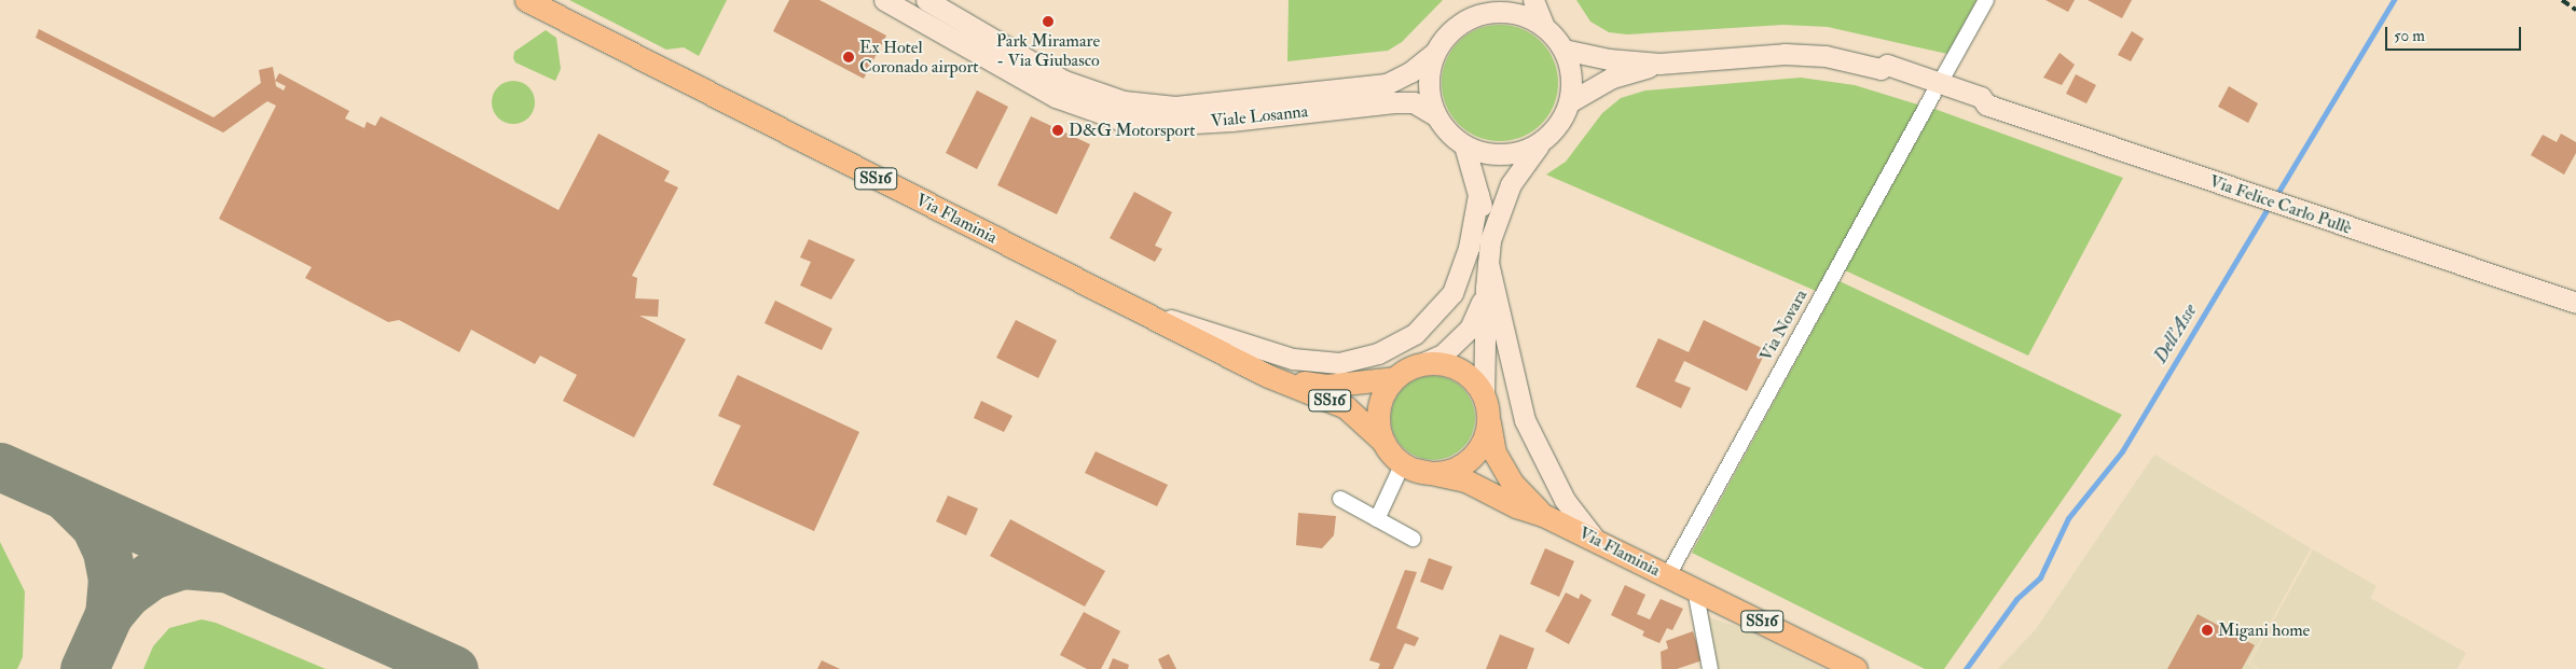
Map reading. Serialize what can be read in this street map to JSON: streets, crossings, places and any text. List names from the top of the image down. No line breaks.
{"streets":{"main road":["Viale Losanna","SS16","Via Felice Carlo Pullè","Via Flaminia"],"street":["Via Novara"]},"crossings":[["Viale Losanna","Via Felice Carlo Pullè"],["Via Felice Carlo Pullè","Via Novara"],["Via Flaminia","Via Novara"]],"water":["Dell'Asse"],"places":["Park Miramare - Via Giubasco","Ex Hotel Coronado airport","D&G Motorsport","Migani home"],"scale_bar":"50 m"}
